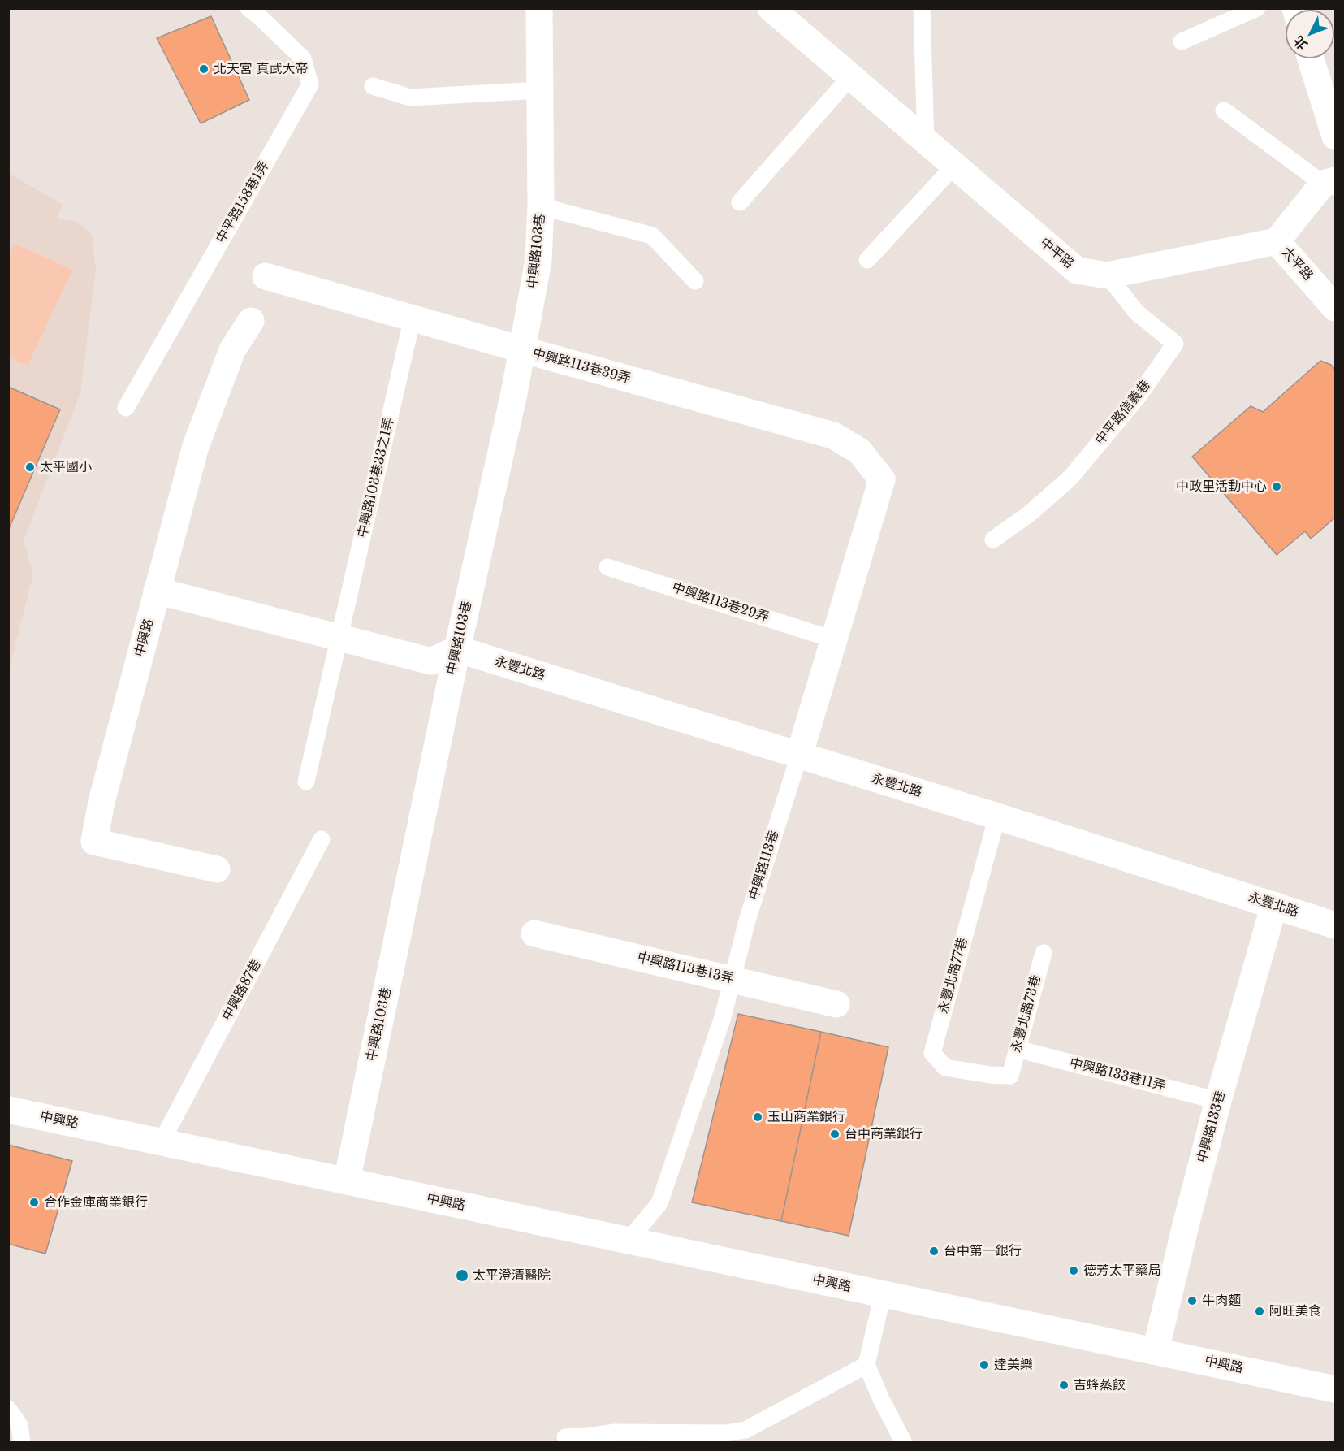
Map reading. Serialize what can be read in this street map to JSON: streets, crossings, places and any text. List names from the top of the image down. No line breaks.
{"streets":{"street":["中興路103巷","中平路","太平路","中興路113巷39弄","中興路","永豐北路","中興路113巷","中興路113巷13弄","中興路133巷"],"lane":["中平路158巷1弄","中平路信義巷","中興路103巷33之1弄","中興路113巷29弄","永豐北路77巷","中興路87巷","永豐北路73巷","中興路133巷11弄"]},"crossings":[["中興路103巷","中興路113巷39弄"],["中興路103巷","中興路"],["中興路103巷","永豐北路"],["中平路","太平路"],["中平路","中平路信義巷"],["中興路113巷39弄","中興路103巷33之1弄"],["中興路113巷39弄","中興路113巷"],["中興路113巷29弄","中興路113巷"],["中興路","中興路113巷"],["中興路","中興路87巷"],["中興路","中興路133巷"],["永豐北路","中興路113巷"],["永豐北路","永豐北路77巷"],["永豐北路","中興路133巷"],["中興路113巷","中興路113巷13弄"],["永豐北路77巷","永豐北路73巷"],["永豐北路73巷","中興路133巷11弄"],["中興路133巷11弄","中興路133巷"]],"places":["北天宮 真武大帝","太平國小","中政里活動中心","玉山商業銀行","台中商業銀行","合作金庫商業銀行","台中第一銀行","德芳太平藥局","太平澄清醫院","牛肉麵","阿旺美食","達美樂","吉蜂蒸餃"],"north":"bottom left"}
